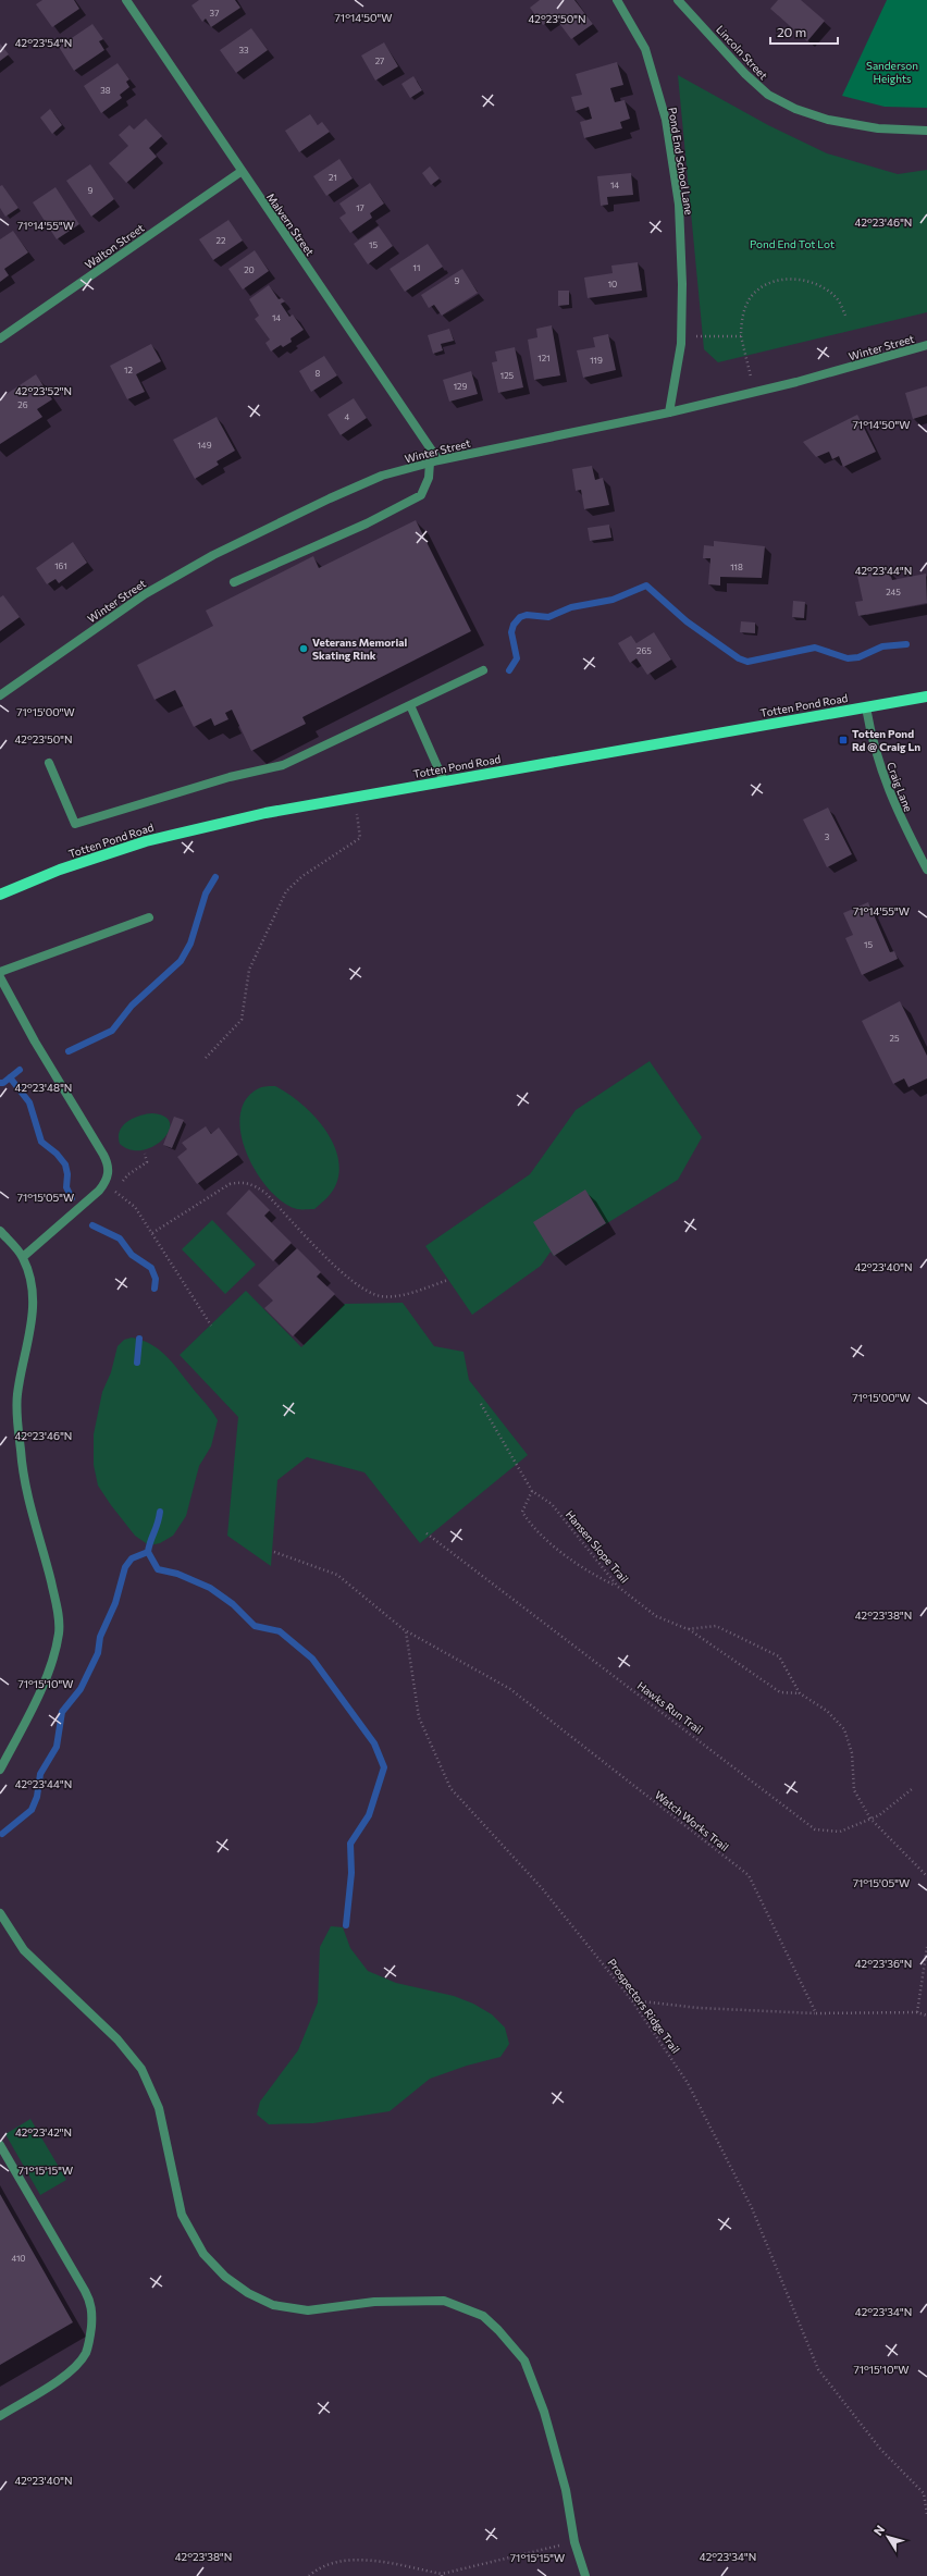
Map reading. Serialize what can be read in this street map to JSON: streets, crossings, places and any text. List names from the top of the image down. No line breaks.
{"streets":{"main road":["Totten Pond Road"],"street":["Lincoln Street","Pond End School Lane","Malvern Street","Walton Street","Winter Street","Craig Lane"],"path":["Hansen Slope Trail","Hawks Run Trail","Watch Works Trail","Prospectors Ridge Trail"]},"crossings":[["Pond End School Lane","Winter Street"],["Malvern Street","Walton Street"],["Malvern Street","Winter Street"],["Totten Pond Road","Craig Lane"],["Hansen Slope Trail","Hawks Run Trail"],["Watch Works Trail","Prospectors Ridge Trail"]],"parks":["Sanderson Heights","Pond End Tot Lot"],"places":{"other":["Veterans Memorial Skating Rink"],"transit":["Totten Pond Rd @ Craig Ln"]},"house_numbers":["37","33","27","38","21","14","9","17","22","15","11","20","9","10","14","121","119","12","8","125","129","26","4","149","161","118","245","265","3","15","25","410"],"scale_bar":"20 m","north":"top left","coordinates":["71°14'50\"W","42°23'50\"N","42°23'54\"N","42°23'46\"N","71°14'55\"W","42°23'52\"N","42°23'44\"N","71°15'00\"W","42°23'48\"N","71°15'05\"W","42°23'40\"N","42°23'38\"N","71°15'10\"W","42°23'36\"N","42°23'42\"N","71°15'15\"W","42°23'34\"N"]}
